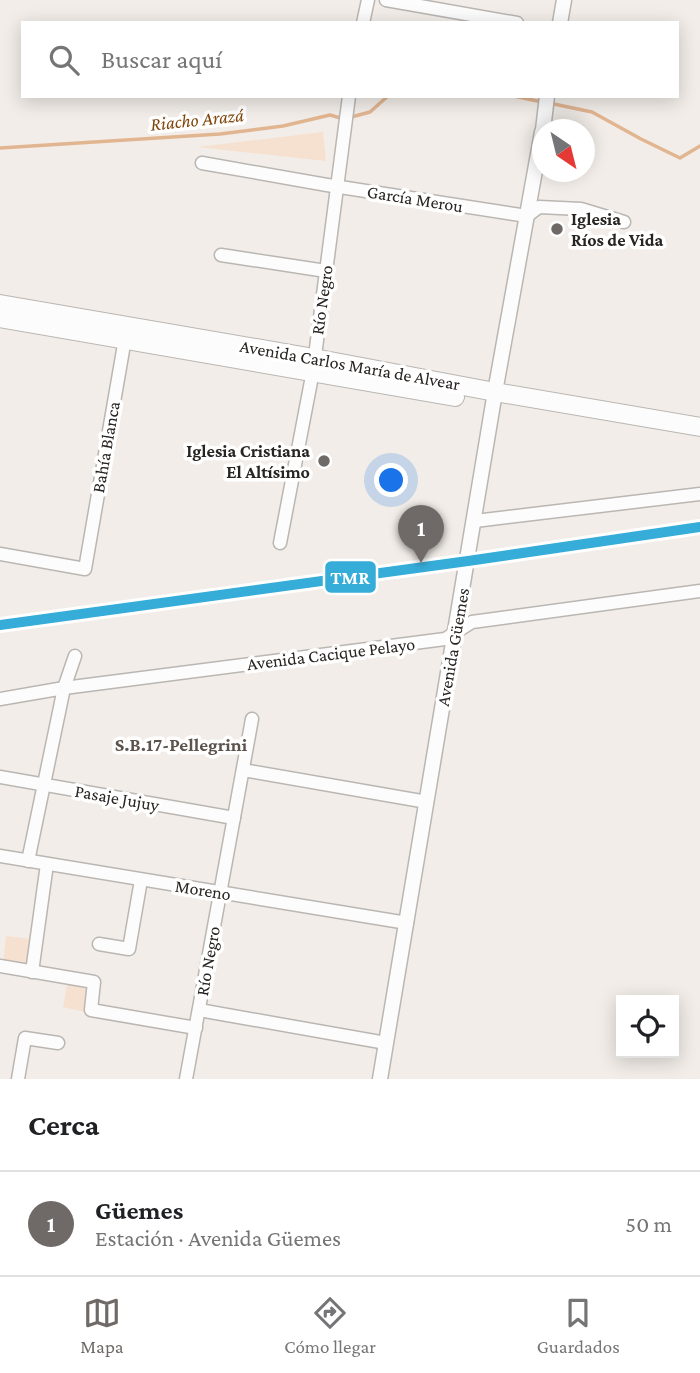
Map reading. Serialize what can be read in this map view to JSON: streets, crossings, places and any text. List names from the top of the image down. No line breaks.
{"streets":{"main road":["Avenida Carlos María de Alvear"],"street":["García Merou","Río Negro","Bahía Blanca","Avenida Güemes","Avenida Cacique Pelayo","Pasaje Jujuy","Moreno"]},"crossings":[["García Merou","Río Negro"],["García Merou","Avenida Güemes"],["Río Negro","Avenida Carlos María de Alvear"],["Río Negro","Pasaje Jujuy"],["Río Negro","Moreno"],["Avenida Carlos María de Alvear","Bahía Blanca"],["Avenida Carlos María de Alvear","Avenida Güemes"],["Avenida Güemes","Avenida Cacique Pelayo"],["Avenida Güemes","Moreno"]],"districts":["S.B.17-Pellegrini"],"water":["Riacho Arazá"],"places":["Iglesia Ríos de Vida","Iglesia Cristiana El Altísimo"],"lines":["transit line TMR"],"north":"bottom right","page":{"search":"Buscar aquí","pins":"1","heading":"Cerca","list":[{"mark":"1","name":"Güemes","note":"Estación · Avenida Güemes","value":"50 m"}],"nav":["Mapa","Cómo llegar","Guardados"]}}
